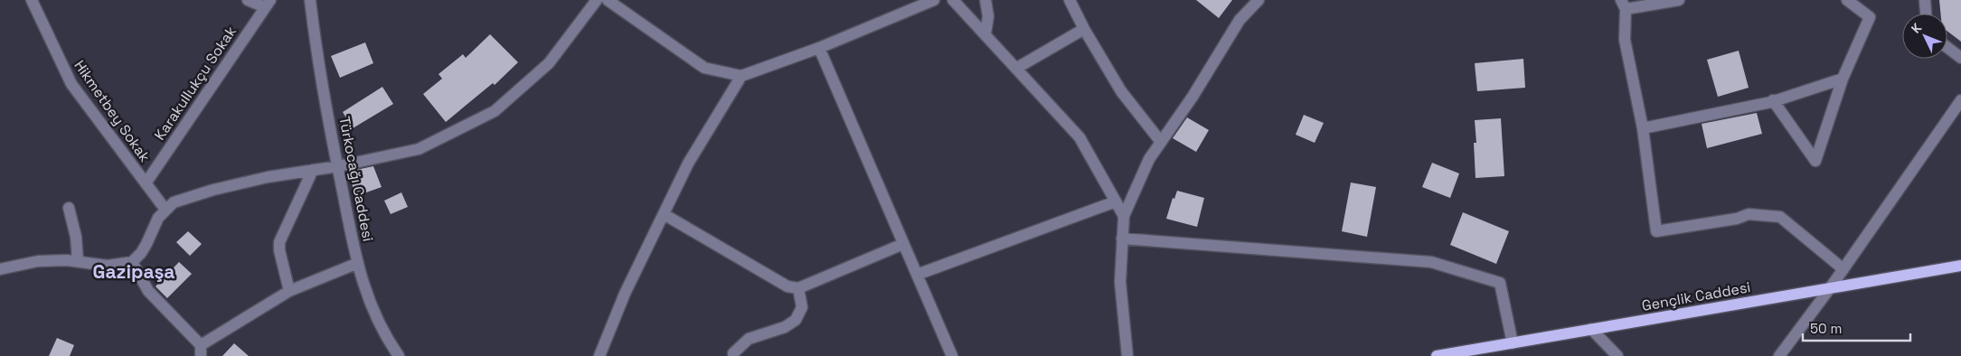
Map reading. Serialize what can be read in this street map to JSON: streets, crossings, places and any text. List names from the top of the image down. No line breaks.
{"streets":{"main road":["Gençlik Caddesi"],"street":["Karakullukçu Sokak","Hikmetbey Sokak","Türkocağı Caddesi"]},"crossings":[["Karakullukçu Sokak","Hikmetbey Sokak"]],"districts":["Gazipaşa"],"scale_bar":"50 m","north":"top left"}
